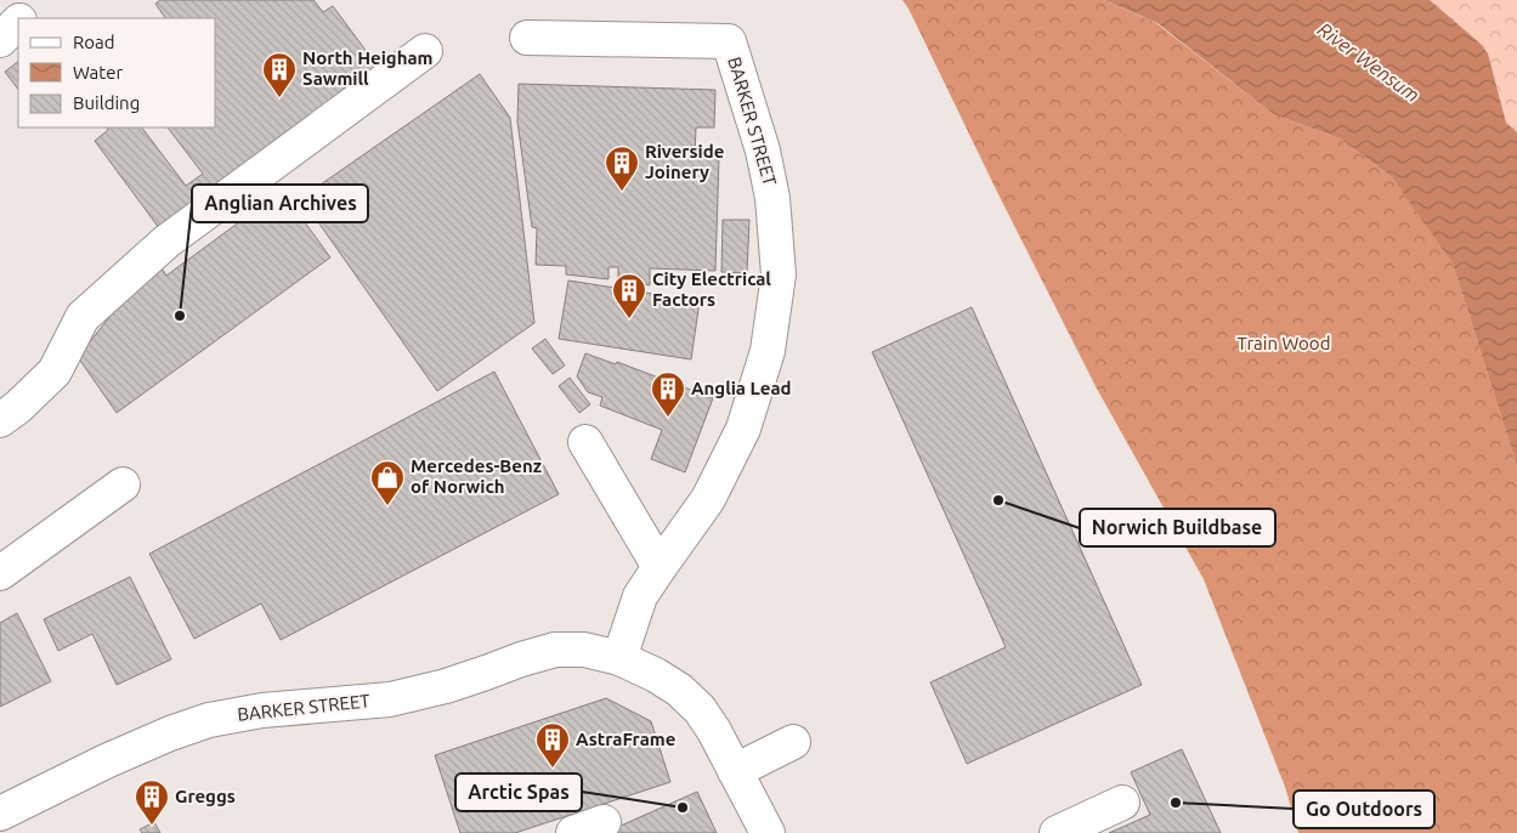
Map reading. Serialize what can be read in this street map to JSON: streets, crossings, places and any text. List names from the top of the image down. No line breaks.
{"streets":{"street":["BARKER STREET"]},"water":["River Wensum"],"parks":["Train Wood"],"places":{"building":["North Heigham Sawmill","Riverside Joinery","City Electrical Factors","Anglia Lead","AstraFrame","Greggs"],"other":["Anglian Archives","Norwich Buildbase","Go Outdoors","Arctic Spas"],"shop":["Mercedes-Benz of Norwich"]},"legend":["Road","Water","Building"]}
